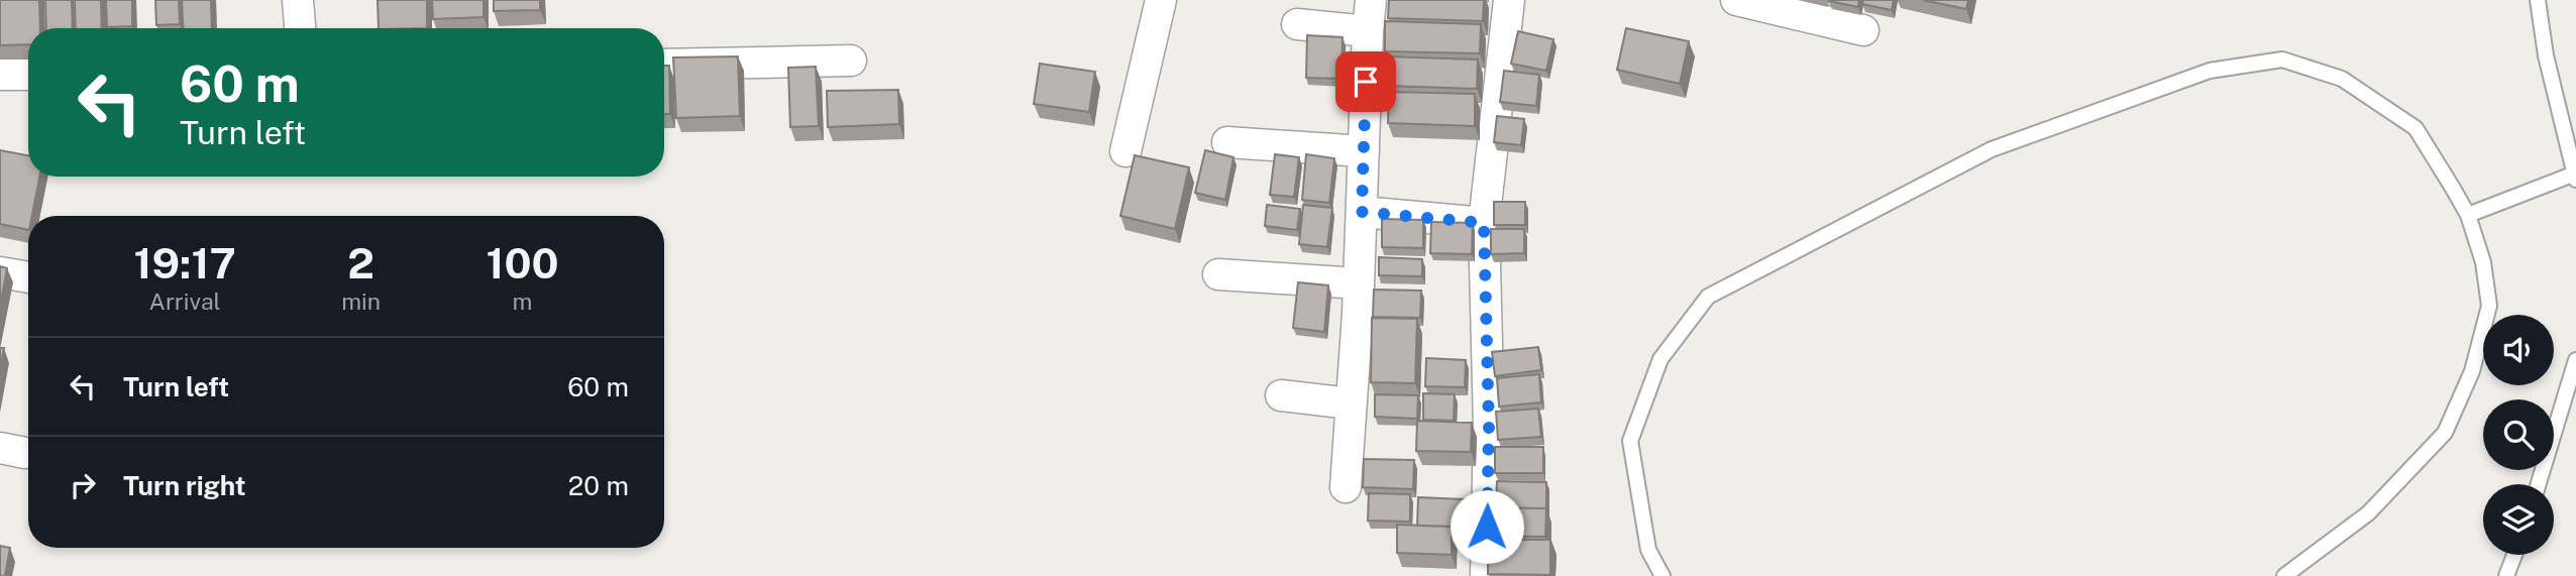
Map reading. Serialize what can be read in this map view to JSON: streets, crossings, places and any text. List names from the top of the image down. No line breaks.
{"page":{"turn":["60 m","Turn left"],"eta":["19:17","Arrival","2","min","100","m"],"list":[{"name":"Turn left","value":"60 m"},{"name":"Turn right","value":"20 m"}]}}
